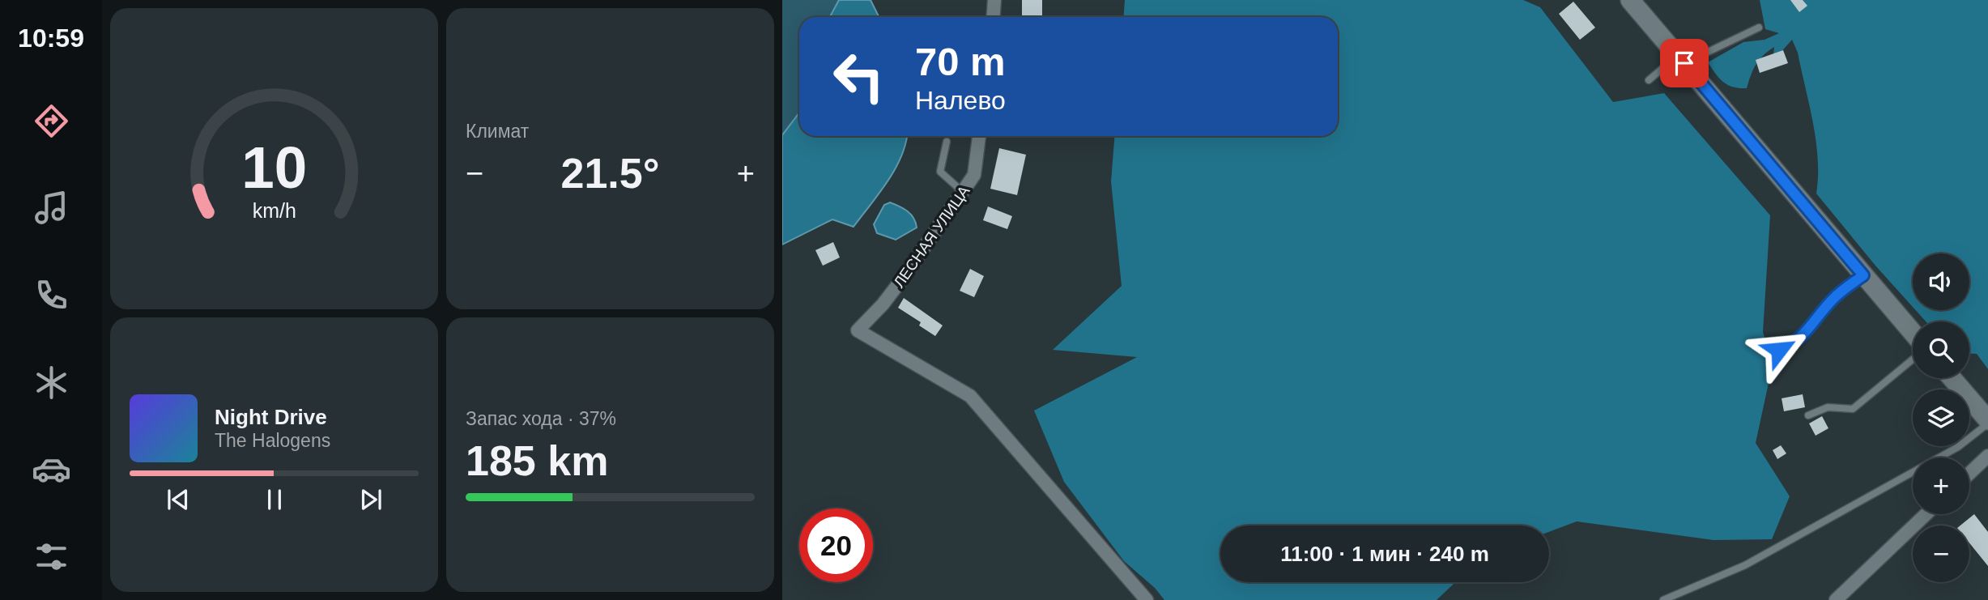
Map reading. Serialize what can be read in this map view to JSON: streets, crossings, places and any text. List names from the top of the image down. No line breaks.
{"streets":{"street":["ЛЕСНАЯ УЛИЦА"]},"page":{"tabs":"10:59","tile":["Климат",["Запас хода · 37%","185 km"]],"turn":["70 m","Налево"],"heat":["−","21.5°","+"],"map_buttons":["+","−"],"song":["Night Drive","The Halogens"],"limit":"20","trip":"11:00 · 1 мин · 240 m","gauge":["10","km/h"]}}
